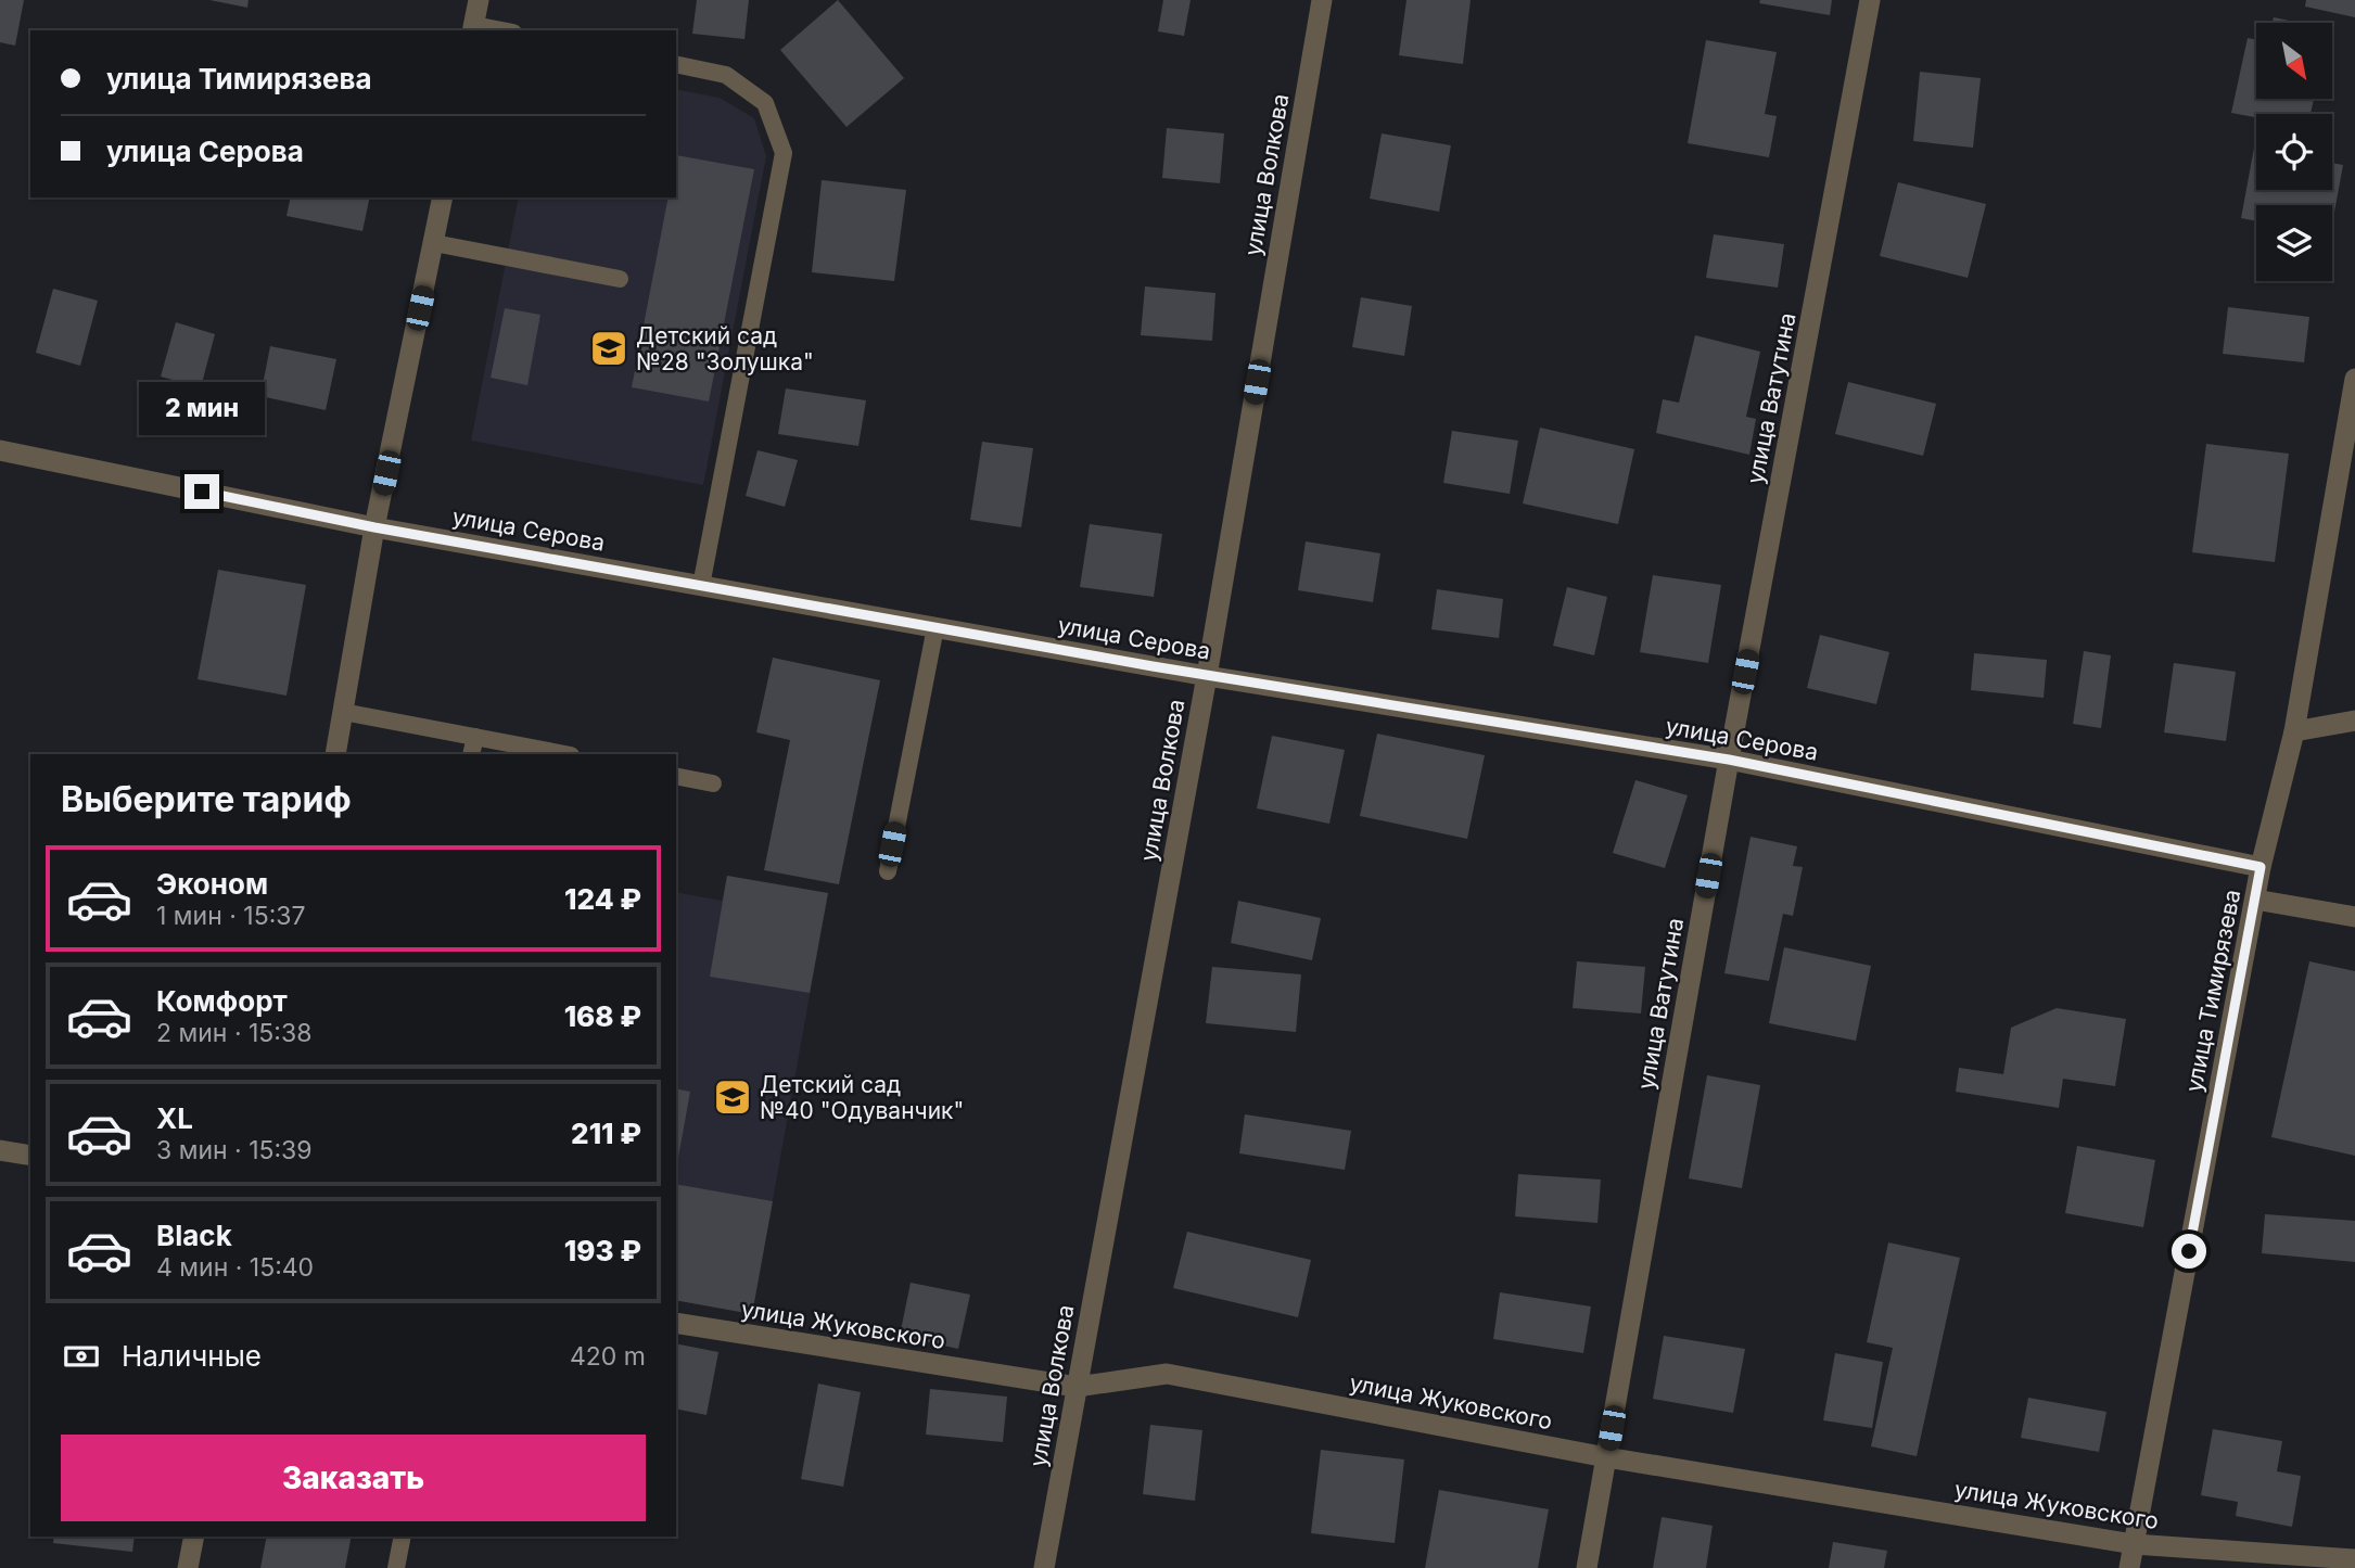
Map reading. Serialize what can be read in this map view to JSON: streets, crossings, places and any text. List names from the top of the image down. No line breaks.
{"streets":{"street":["улица Волкова","улица Ватутина","улица Серова","улица Тимирязева","улица Жуковского"]},"crossings":[["улица Волкова","улица Серова"],["улица Волкова","улица Жуковского"],["улица Ватутина","улица Серова"],["улица Ватутина","улица Жуковского"],["улица Серова","улица Тимирязева"],["улица Тимирязева","улица Жуковского"]],"places":{"school or university":["Детский сад №28 \"Золушка\"","Детский сад №40 \"Одуванчик\""]},"north":"bottom right","page":{"banner":["улица Тимирязева","улица Серова"],"bubble":"2 мин","heading":"Выберите тариф","list":[{"name":"Эконом","note":"1 мин · 15:37","value":"124 ₽"},{"name":"Комфорт","note":"2 мин · 15:38","value":"168 ₽"},{"name":"XL","note":"3 мин · 15:39","value":"211 ₽"},{"name":"Black","note":"4 мин · 15:40","value":"193 ₽"}],"pay":["Наличные","420 m"],"buttons":"Заказать"}}
